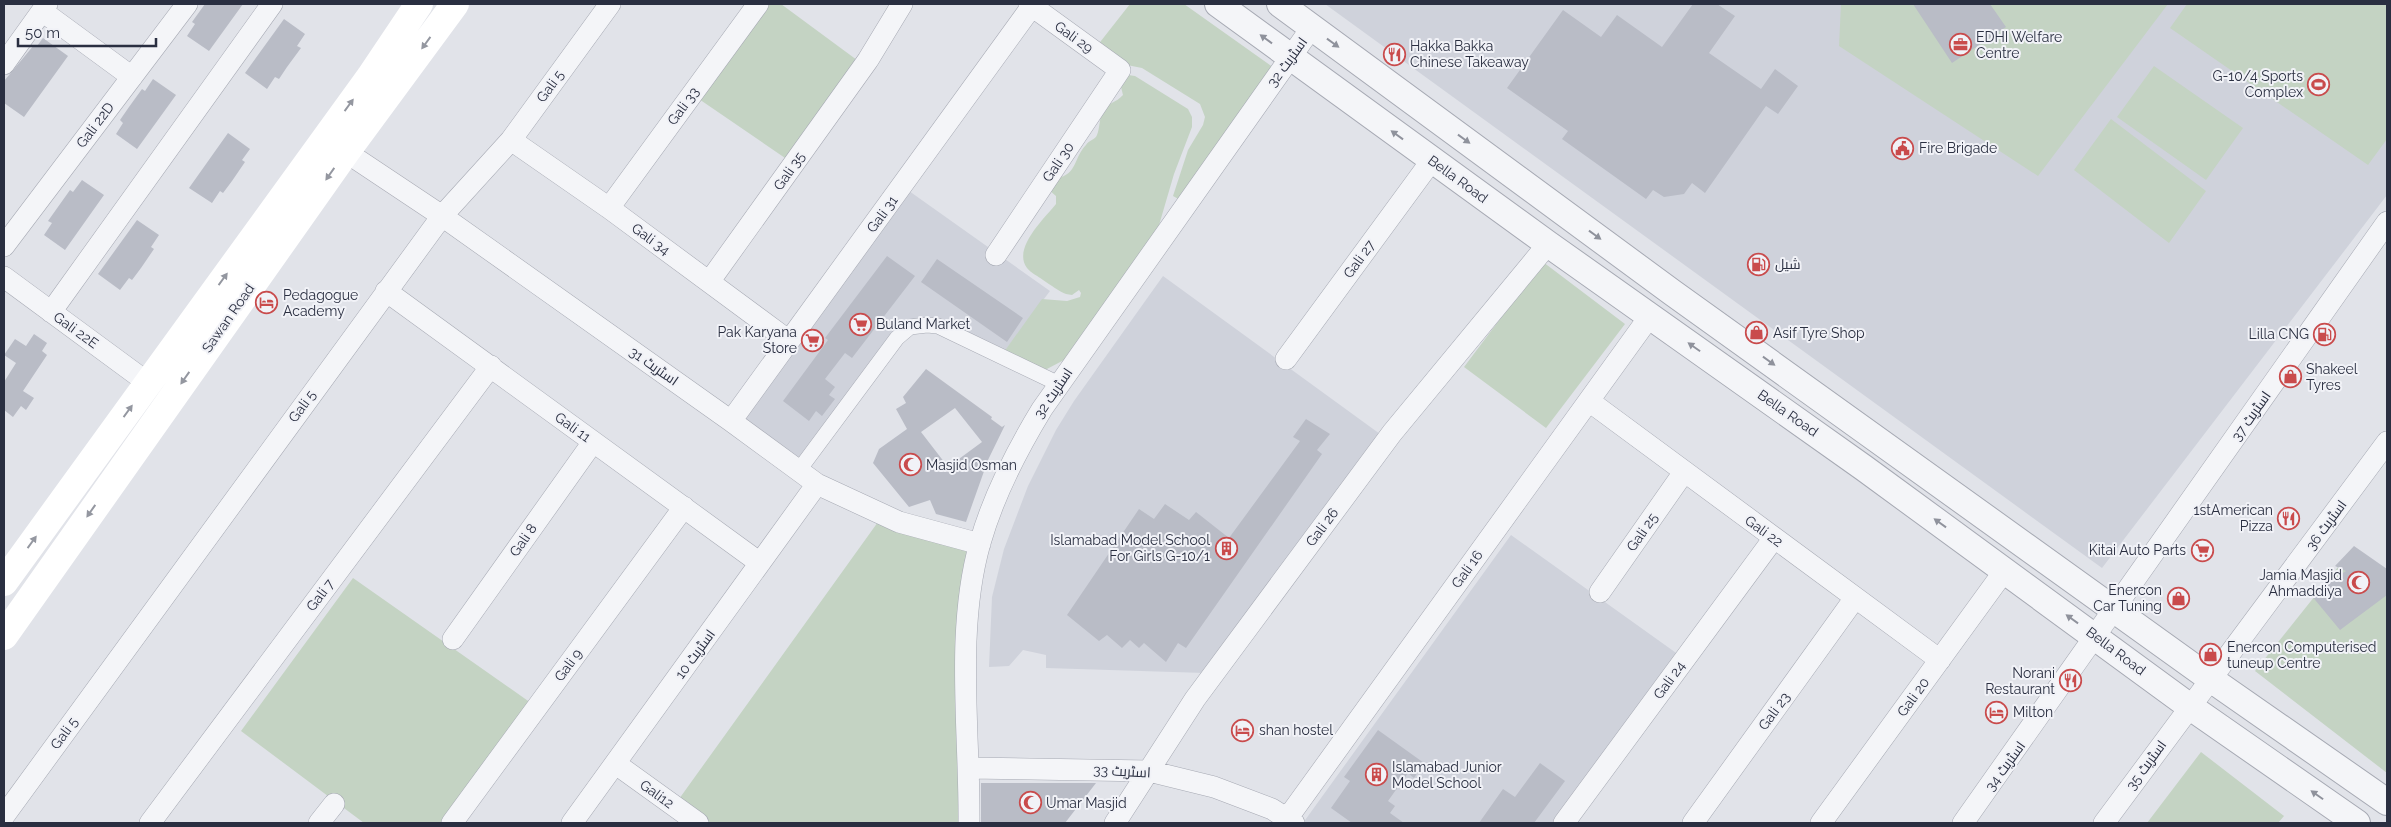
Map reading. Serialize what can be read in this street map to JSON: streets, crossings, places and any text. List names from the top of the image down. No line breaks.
{"streets":{"main road":["Sawan Road"],"street":["Gali 29","اسٹریٹ 32","Gali 5","Gali 33","Gali 22D","Gali 30","Gali 35","Bella Road","Gali 31","Gali 34","Gali 27","Gali 22E","اسٹریٹ 31","اسٹریٹ 37","Gali 11","اسٹریٹ 36","Gali 26","Gali 22","Gali 25","Gali 8","Gali 16","Gali 7","اسٹریٹ 10","Gali 9","Gali 24","Gali 20","Gali 23","اسٹریٹ 35","اسٹریٹ 34","اسٹریٹ 33","Gali12"]},"crossings":[["Gali 29","Gali 30"],["Gali 29","Gali 31"],["اسٹریٹ 32","Bella Road"],["اسٹریٹ 32","اسٹریٹ 31"],["اسٹریٹ 32","اسٹریٹ 33"],["Gali 5","Gali 34"],["Gali 5","اسٹریٹ 31"],["Gali 5","Gali 11"],["Gali 33","Gali 34"],["Gali 35","Gali 34"],["Bella Road","Gali 27"],["Bella Road","اسٹریٹ 36"],["Bella Road","Gali 26"],["Bella Road","Gali 16"],["Bella Road","Gali 20"],["Bella Road","اسٹریٹ 35"],["Bella Road","اسٹریٹ 34"],["Gali 31","Gali 34"],["Gali 31","اسٹریٹ 31"],["Sawan Road","Gali 22E"],["Sawan Road","اسٹریٹ 31"],["اسٹریٹ 31","اسٹریٹ 10"],["اسٹریٹ 37","اسٹریٹ 34"],["Gali 11","Gali 8"],["Gali 11","Gali 7"],["Gali 11","اسٹریٹ 10"],["Gali 11","Gali 9"],["اسٹریٹ 36","اسٹریٹ 35"],["Gali 26","اسٹریٹ 33"],["Gali 22","Gali 25"],["Gali 22","Gali 16"],["Gali 22","Gali 24"],["Gali 22","Gali 20"],["Gali 22","Gali 23"],["Gali 16","اسٹریٹ 33"],["اسٹریٹ 10","Gali12"]],"places":{"office":["EDHI Welfare Centre"],"restaurant":["Hakka Bakka Chinese Takeaway","1stAmerican Pizza","Norani Restaurant"],"sports":["G-10/4 Sports Complex"],"public building":["Fire Brigade"],"fuel station":["شیل","Lilla CNG"],"hotel":["Pedagogue Academy","Milton","shan hostel"],"supermarket":["Buland Market","Pak Karyana Store","Kitai Auto Parts"],"shop":["Asif Tyre Shop","Shakeel Tyres","Enercon Car Tuning","Enercon Computerised tuneup Centre"],"mosque":["Masjid Osman","Jamia Masjid Ahmaddiya","Umar Masjid"],"building":["Islamabad Model School For Girls G-10/1","Islamabad Junior Model School"]},"scale_bar":"50 m"}
